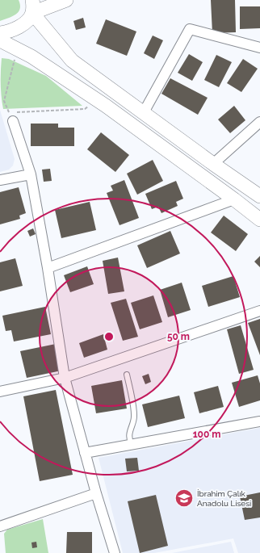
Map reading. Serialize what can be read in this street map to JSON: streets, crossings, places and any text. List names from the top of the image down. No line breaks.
{"places":{"school or university":["İbrahim Çalık Anadolu Lisesi"]},"rings":["50 m","100 m"]}
